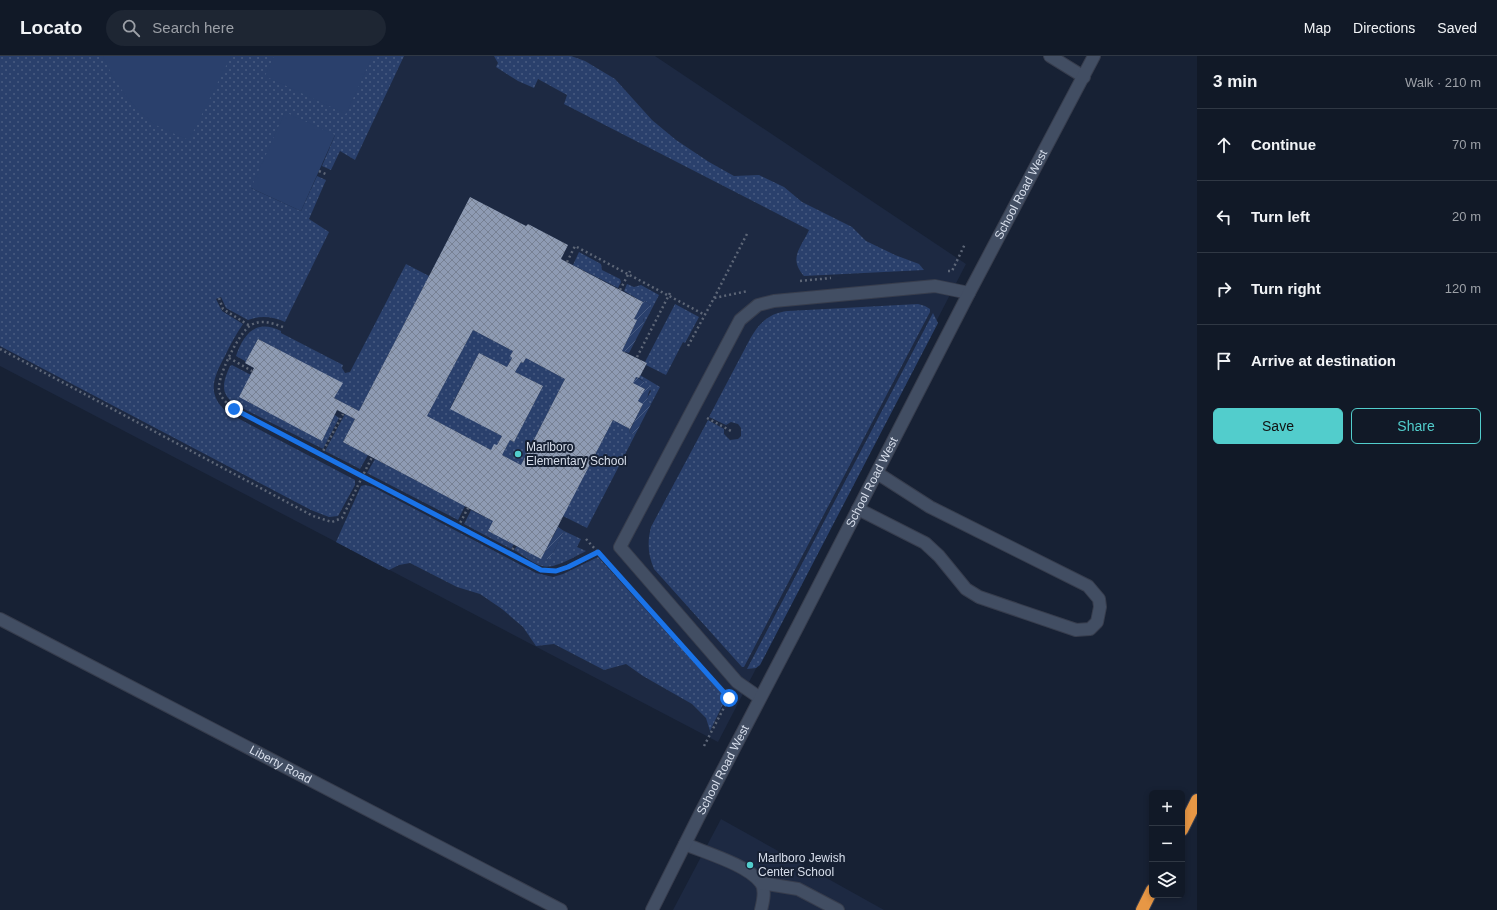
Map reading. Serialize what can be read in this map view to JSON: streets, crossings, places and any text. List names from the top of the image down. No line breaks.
{"streets":{"street":["School Road West","Liberty Road"]},"places":["Marlboro Elementary School","Marlboro Jewish Center School"],"page":{"header":"Locato","search":"Search here","nav":["Map","Directions","Saved"],"heading":["3 min","Walk · 210 m"],"list":[["Continue","70 m"],["Turn left","20 m"],["Turn right","120 m"],"Arrive at destination"],"buttons":["Save","Share"],"map_buttons":["+","−"]}}
